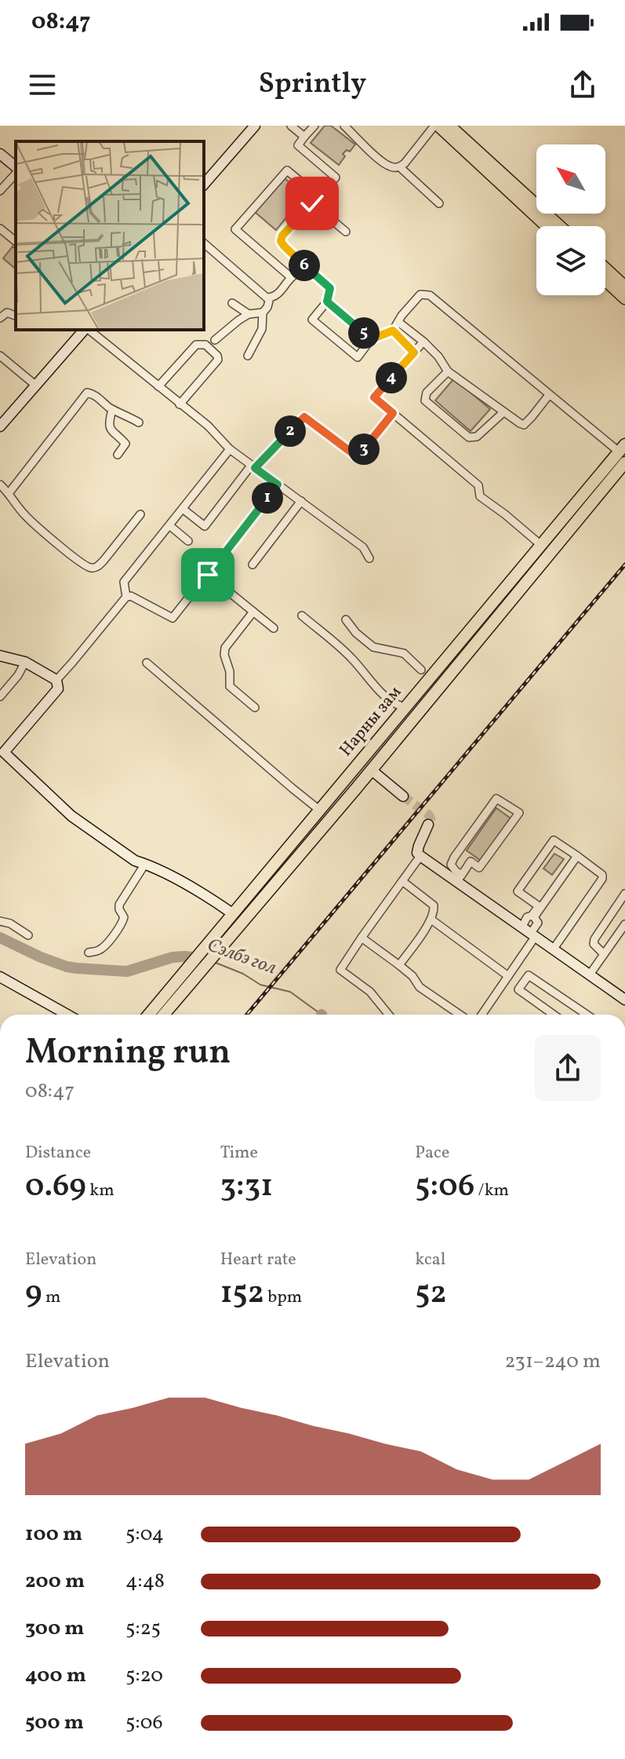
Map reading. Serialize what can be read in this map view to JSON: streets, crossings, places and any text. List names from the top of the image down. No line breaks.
{"streets":{"main road":["Нарны зам"]},"water":["Сэлбэ гол"],"north":"top left","page":{"status":"08:47","header":"Sprintly","pins":["6","5","4","2","3","1"],"heading":["Morning run","08:47"],"stats":[["Distance","0.69 km"],["Time","3:31"],["Pace","5:06 /km"],["Elevation","9 m"],["Heart rate","152 bpm"],["kcal","52"]],"chart":["Elevation","231–240 m"],"list":[{"name":"100 m","note":"5:04"},{"name":"200 m","note":"4:48"},{"name":"300 m","note":"5:25"},{"name":"400 m","note":"5:20"},{"name":"500 m","note":"5:06"}]}}
